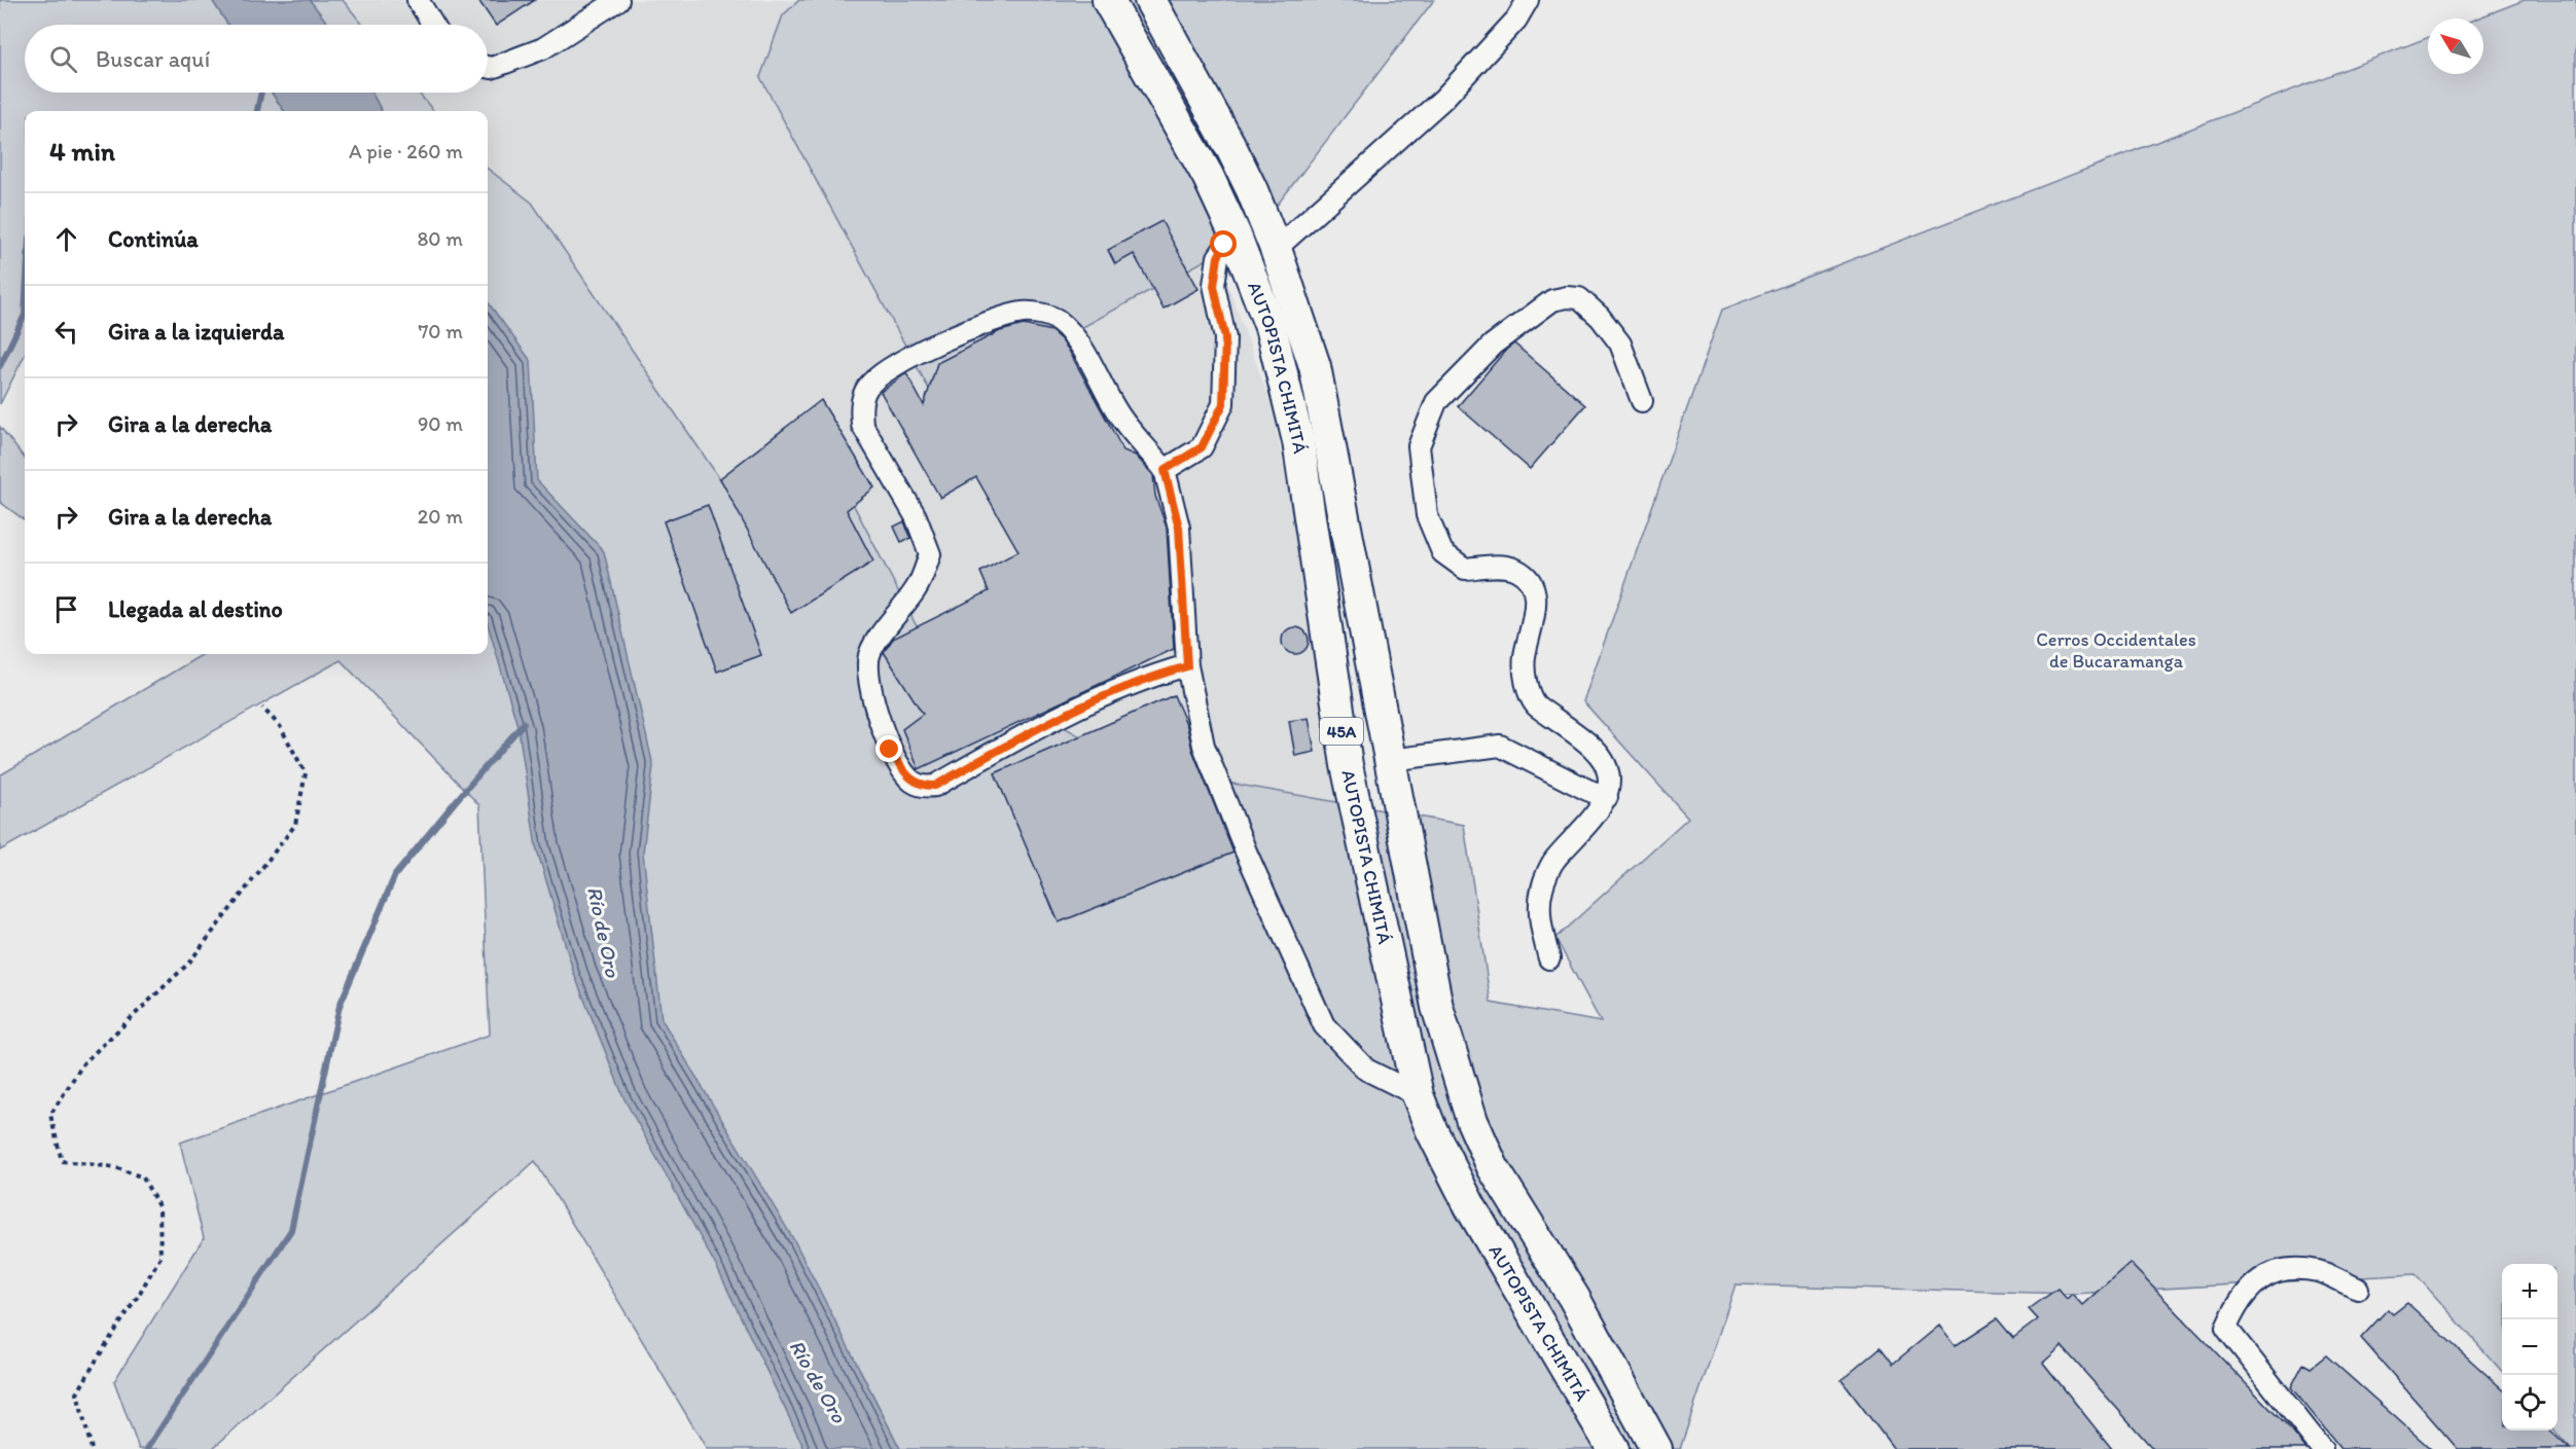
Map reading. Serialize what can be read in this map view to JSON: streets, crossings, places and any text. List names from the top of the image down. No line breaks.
{"streets":{"highway":["AUTOPISTA CHIMITÁ","45A"]},"water":["Río de Oro"],"parks":["Cerros Occidentales de Bucaramanga"],"north":"top left","page":{"search":"Buscar aquí","heading":["4 min","A pie · 260 m"],"list":[["Continúa","80 m"],["Gira a la izquierda","70 m"],["Gira a la derecha","90 m"],["Gira a la derecha","20 m"],"Llegada al destino"],"map_buttons":["+","−"]}}
